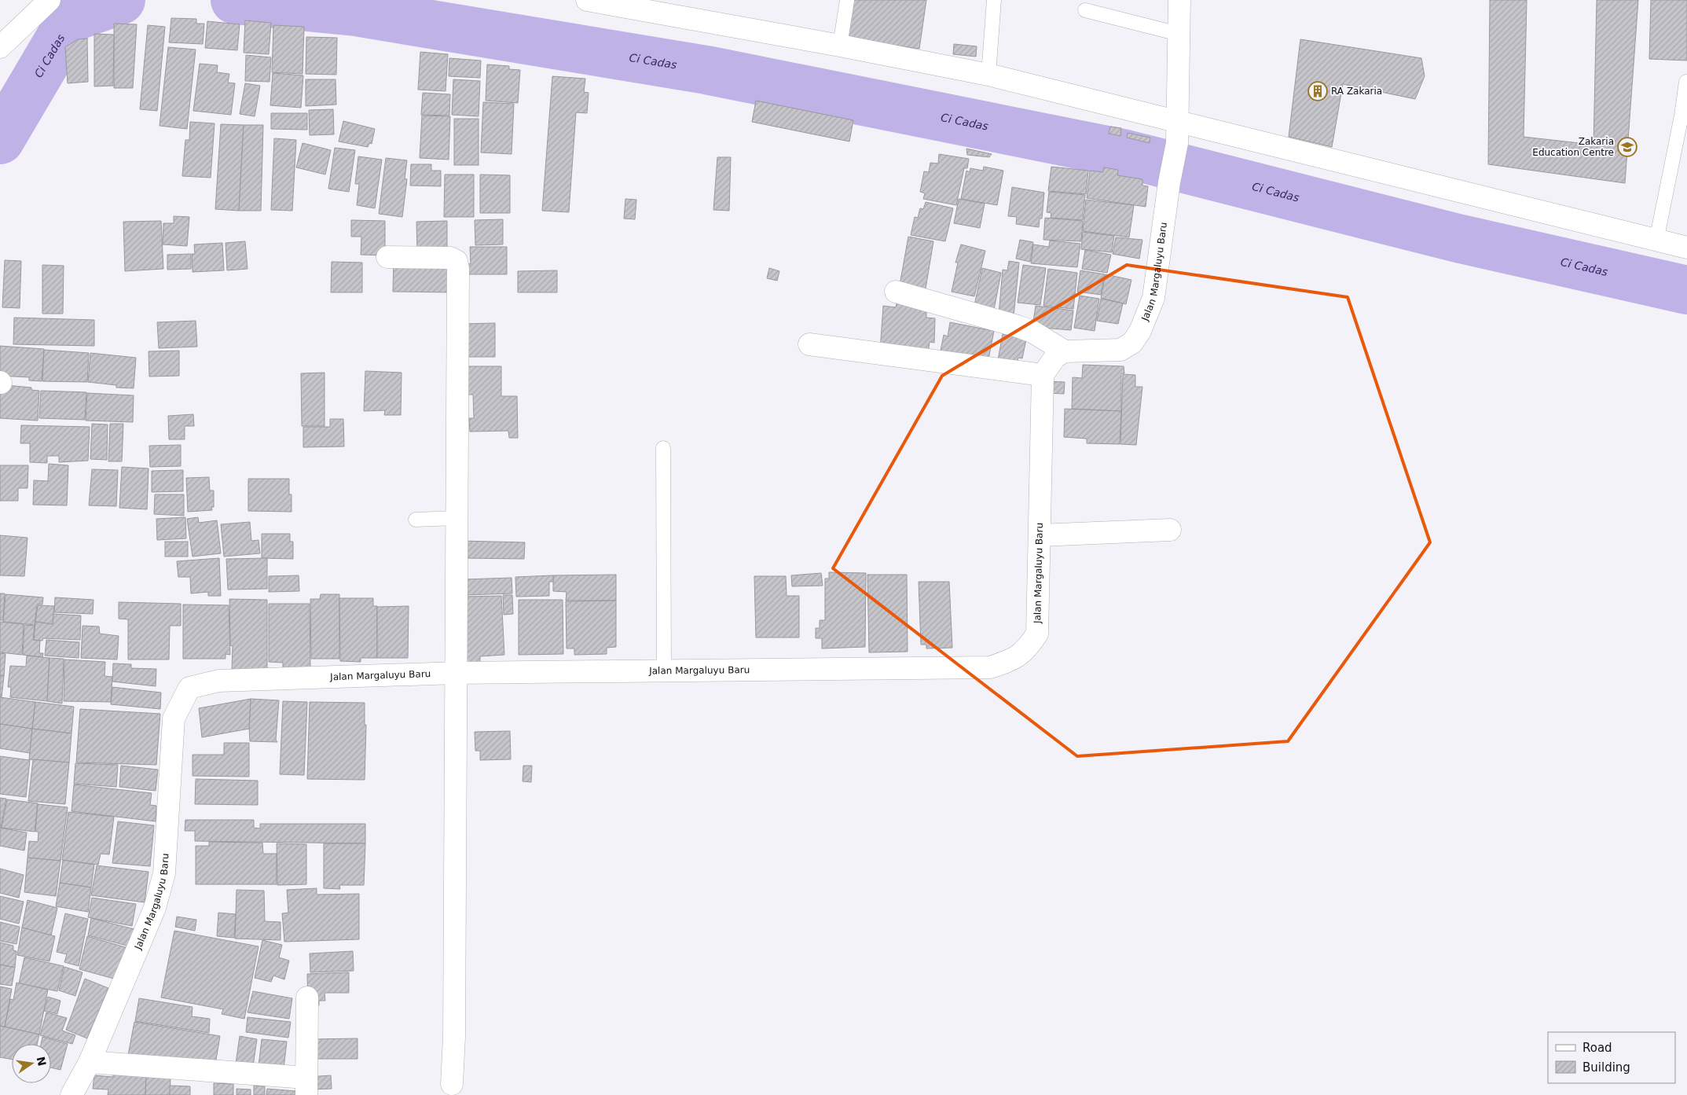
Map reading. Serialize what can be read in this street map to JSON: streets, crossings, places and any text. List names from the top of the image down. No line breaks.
{"streets":{"street":["Jalan Margaluyu Baru"]},"water":["Ci Cadas"],"places":{"building":["RA Zakaria"],"school or university":["Zakaria Education Centre"]},"legend":["Road","Building"],"north":"right"}
